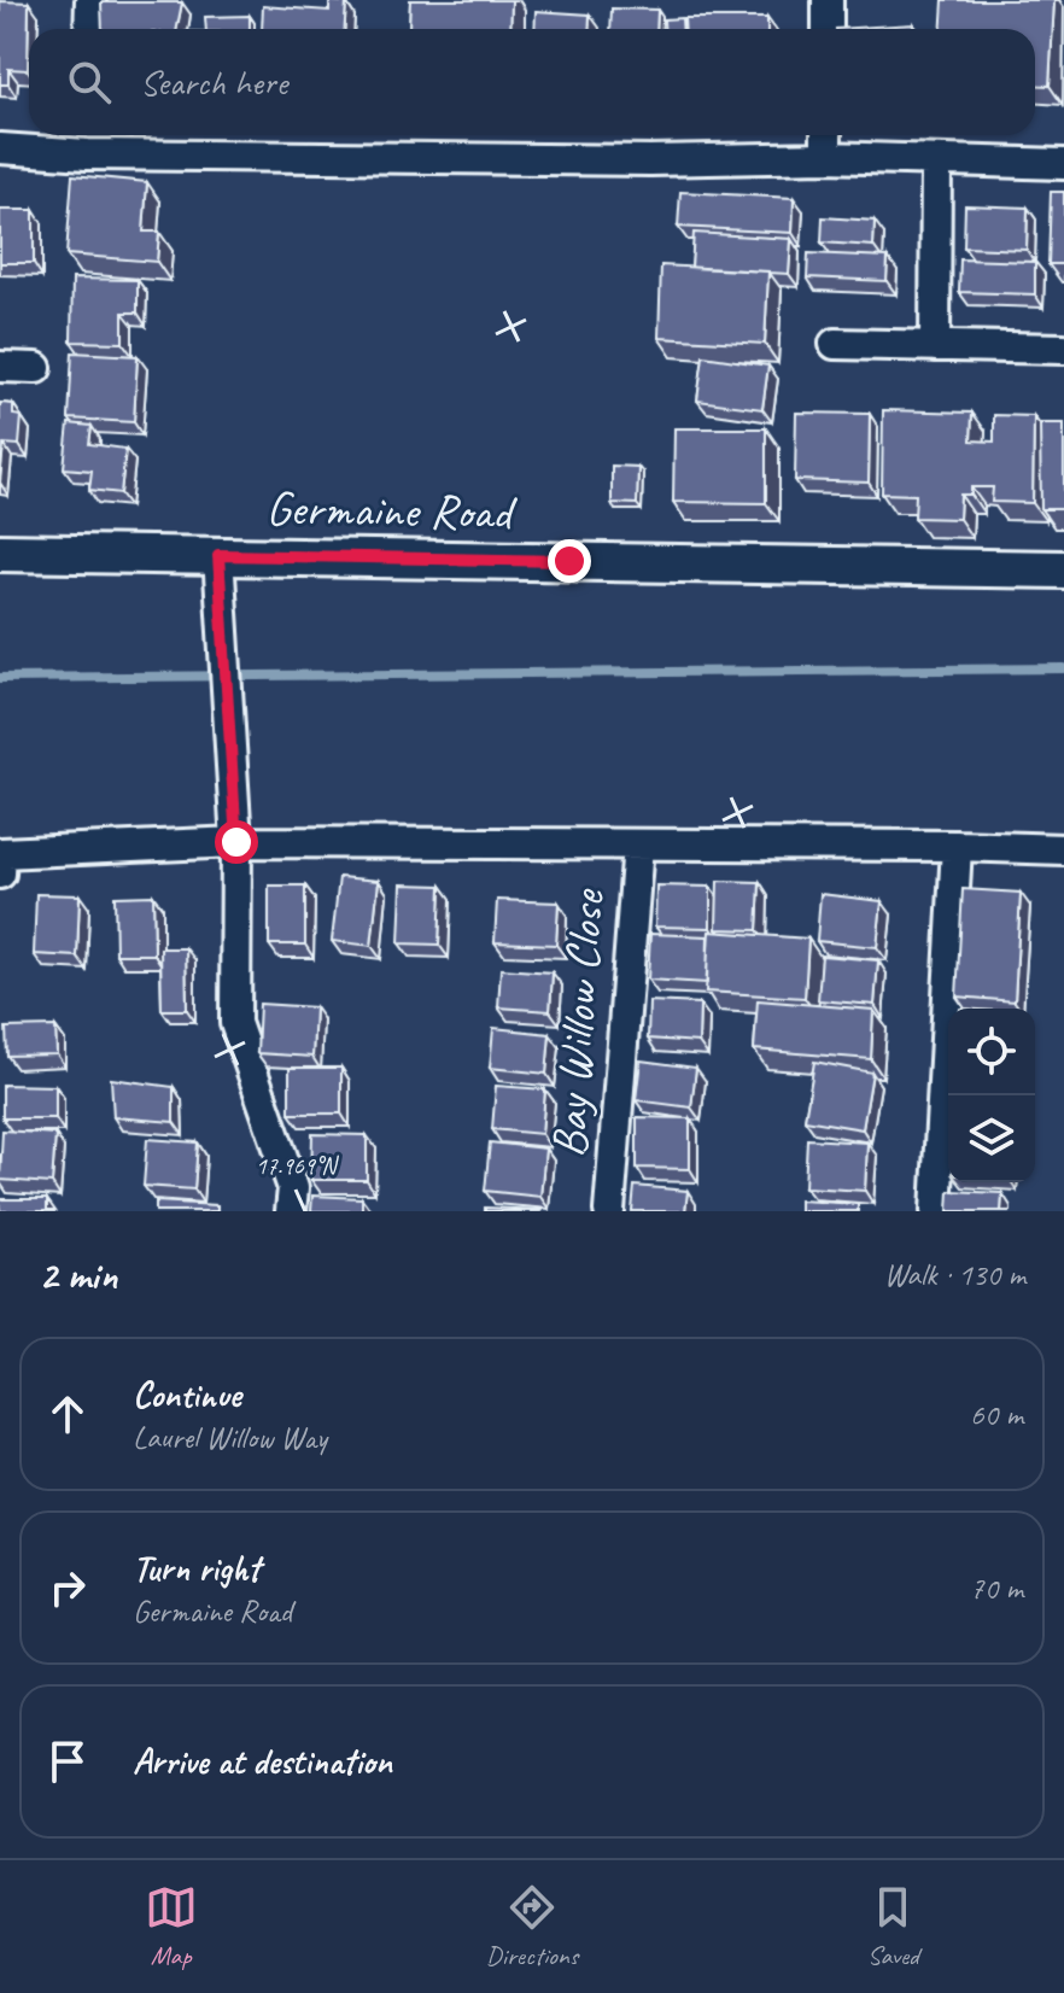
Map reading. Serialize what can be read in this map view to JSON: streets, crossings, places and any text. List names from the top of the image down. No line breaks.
{"streets":{"street":["Germaine Road","Bay Willow Close"]},"page":{"search":"Search here","heading":["2 min","Walk · 130 m"],"list":[["Continue","Laurel Willow Way","60 m"],["Turn right","Germaine Road","70 m"],"Arrive at destination"],"nav":["Map","Directions","Saved"]},"coordinates":["17.969°N"]}
